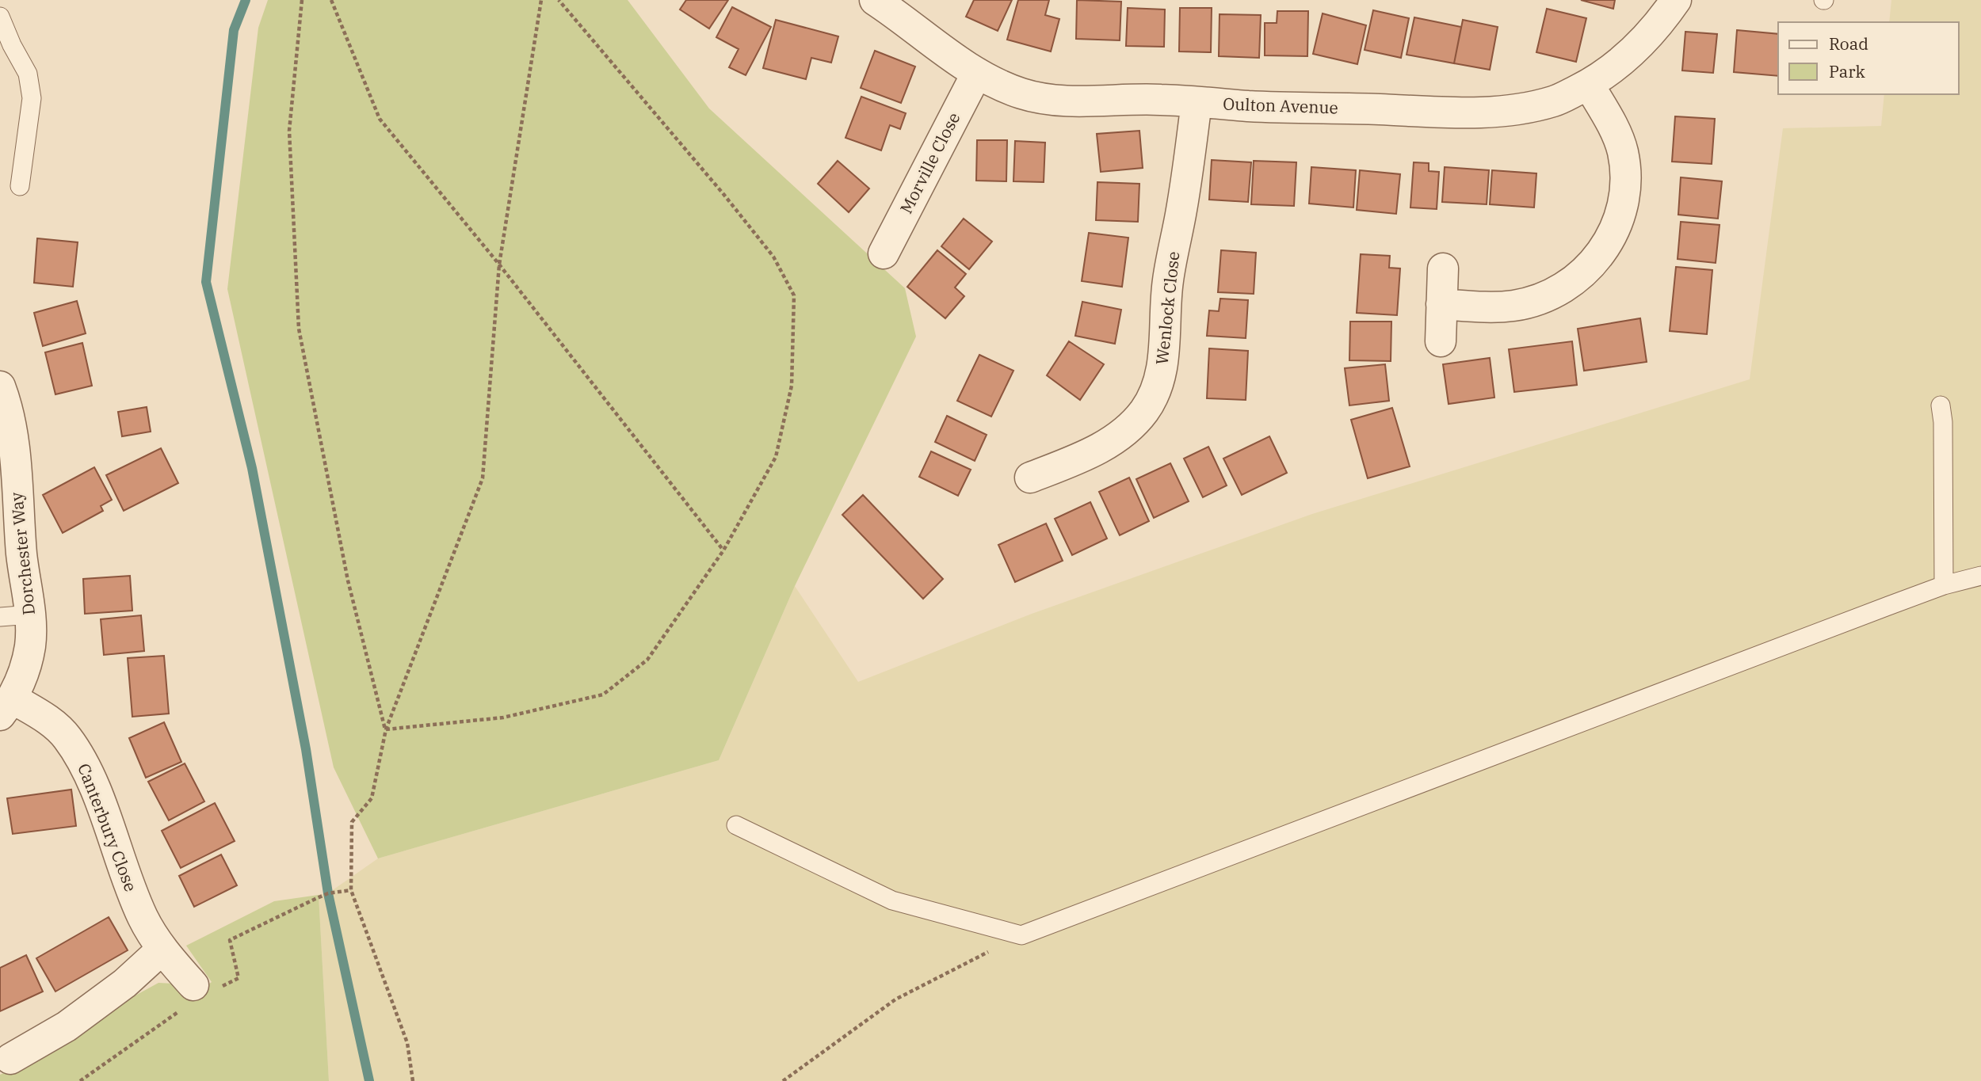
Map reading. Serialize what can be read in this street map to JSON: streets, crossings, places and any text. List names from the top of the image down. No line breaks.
{"streets":{"street":["Oulton Avenue","Morville Close","Wenlock Close","Dorchester Way","Canterbury Close"]},"crossings":[["Oulton Avenue","Morville Close"],["Oulton Avenue","Wenlock Close"],["Dorchester Way","Canterbury Close"]],"legend":["Road","Park"]}
